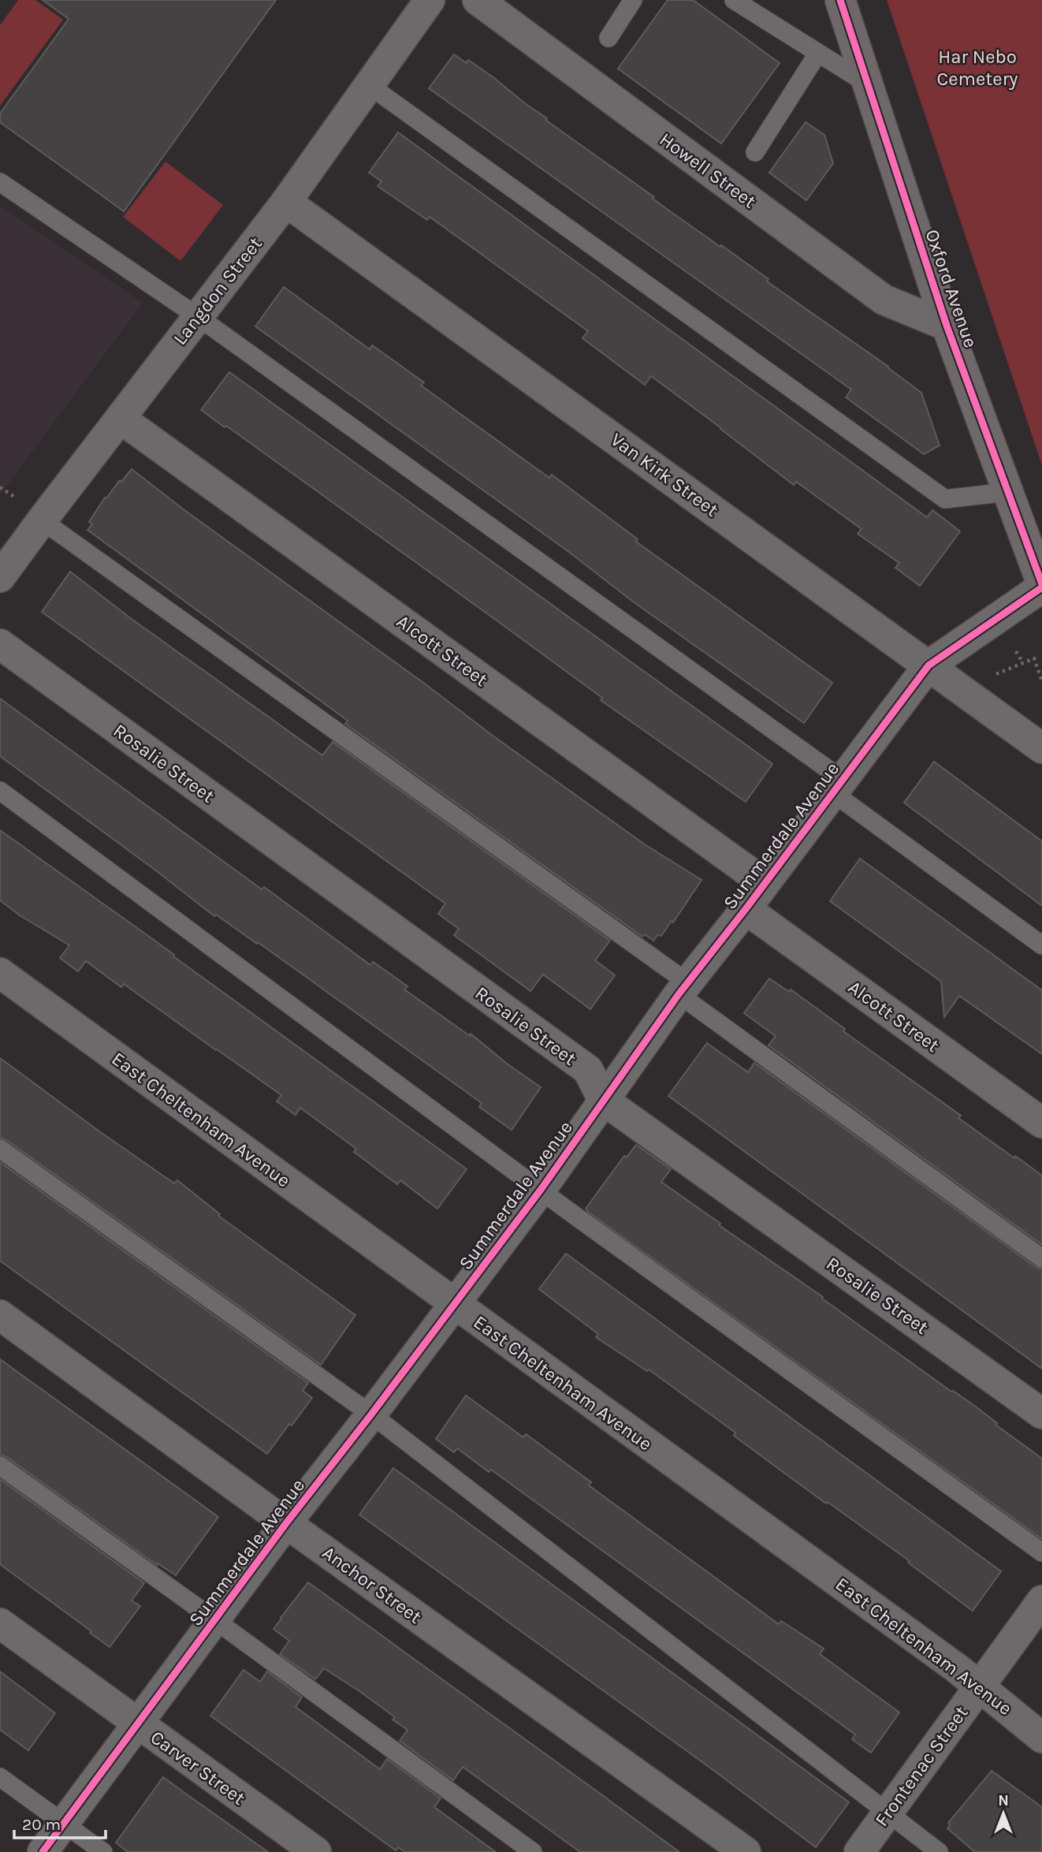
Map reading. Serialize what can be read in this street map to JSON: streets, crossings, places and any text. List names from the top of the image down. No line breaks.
{"streets":{"main road":["Oxford Avenue"],"street":["Howell Street","Langdon Street","Van Kirk Street","Alcott Street","Rosalie Street","Summerdale Avenue","East Cheltenham Avenue","Anchor Street","Frontenac Street","Carver Street"]},"crossings":[["Howell Street","Oxford Avenue"],["Oxford Avenue","Summerdale Avenue"],["Langdon Street","Van Kirk Street"],["Langdon Street","Alcott Street"],["Van Kirk Street","Summerdale Avenue"],["Alcott Street","Summerdale Avenue"],["Rosalie Street","Summerdale Avenue"],["Summerdale Avenue","East Cheltenham Avenue"],["Summerdale Avenue","Anchor Street"],["Summerdale Avenue","Carver Street"],["East Cheltenham Avenue","Frontenac Street"]],"parks":["Har Nebo Cemetery"],"scale_bar":"20 m","north":"top"}
